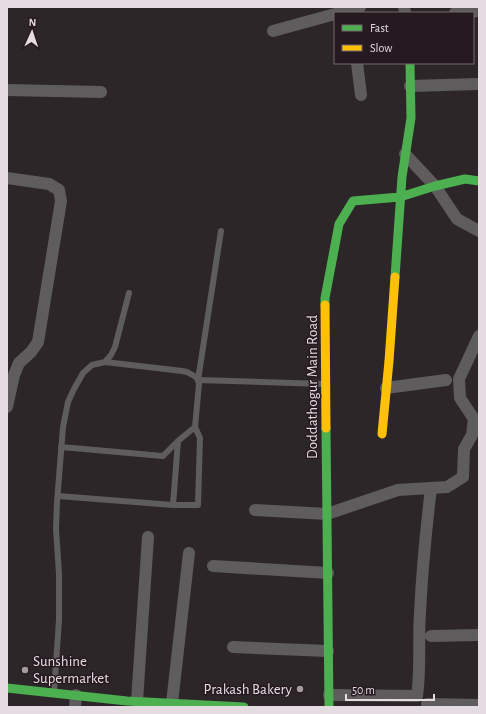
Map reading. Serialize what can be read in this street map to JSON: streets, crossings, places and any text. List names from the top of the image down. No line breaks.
{"streets":{"street":["Doddathogur Main Road"]},"places":["Sunshine Supermarket","Prakash Bakery"],"legend":["Fast","Slow"],"scale_bar":"50 m","north":"top"}
